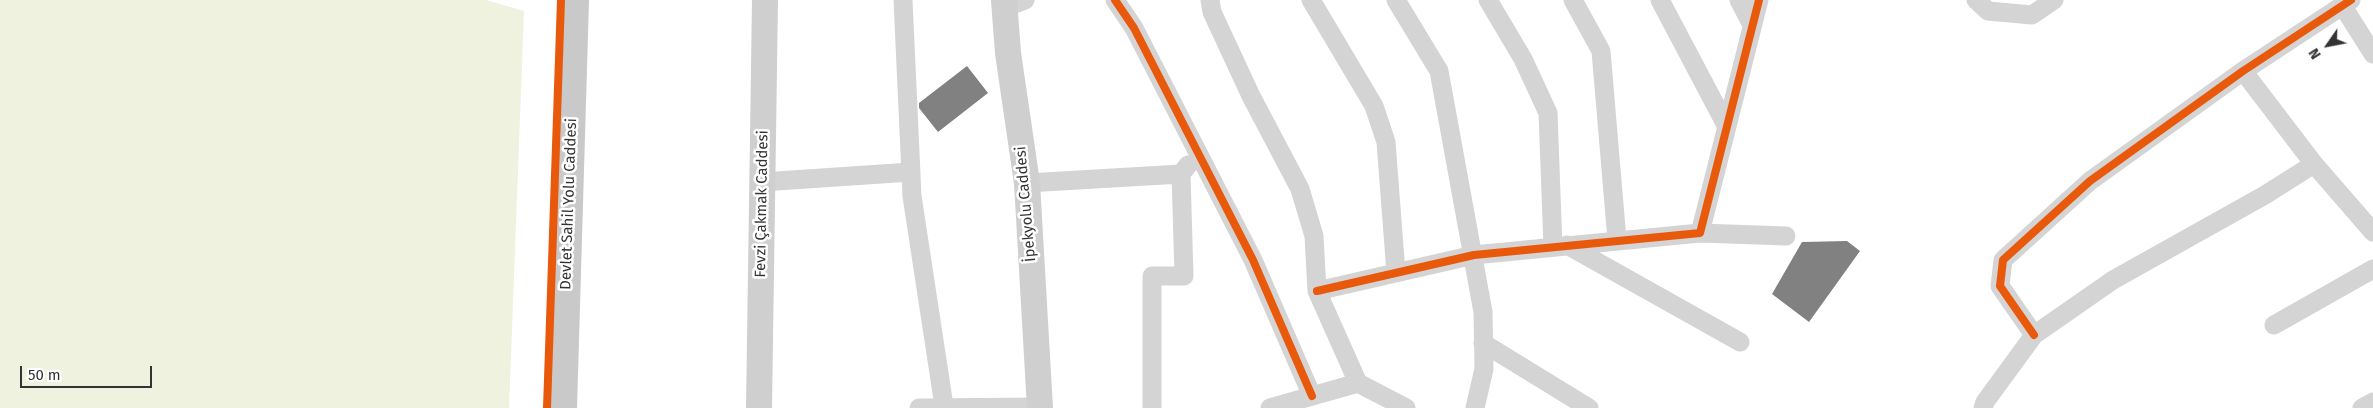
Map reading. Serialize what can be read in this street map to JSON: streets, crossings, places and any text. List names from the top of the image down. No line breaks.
{"streets":{"main road":["Devlet Sahil Yolu Caddesi"],"street":["Fevzi Çakmak Caddesi","İpekyolu Caddesi"]},"scale_bar":"50 m","north":"bottom left"}
